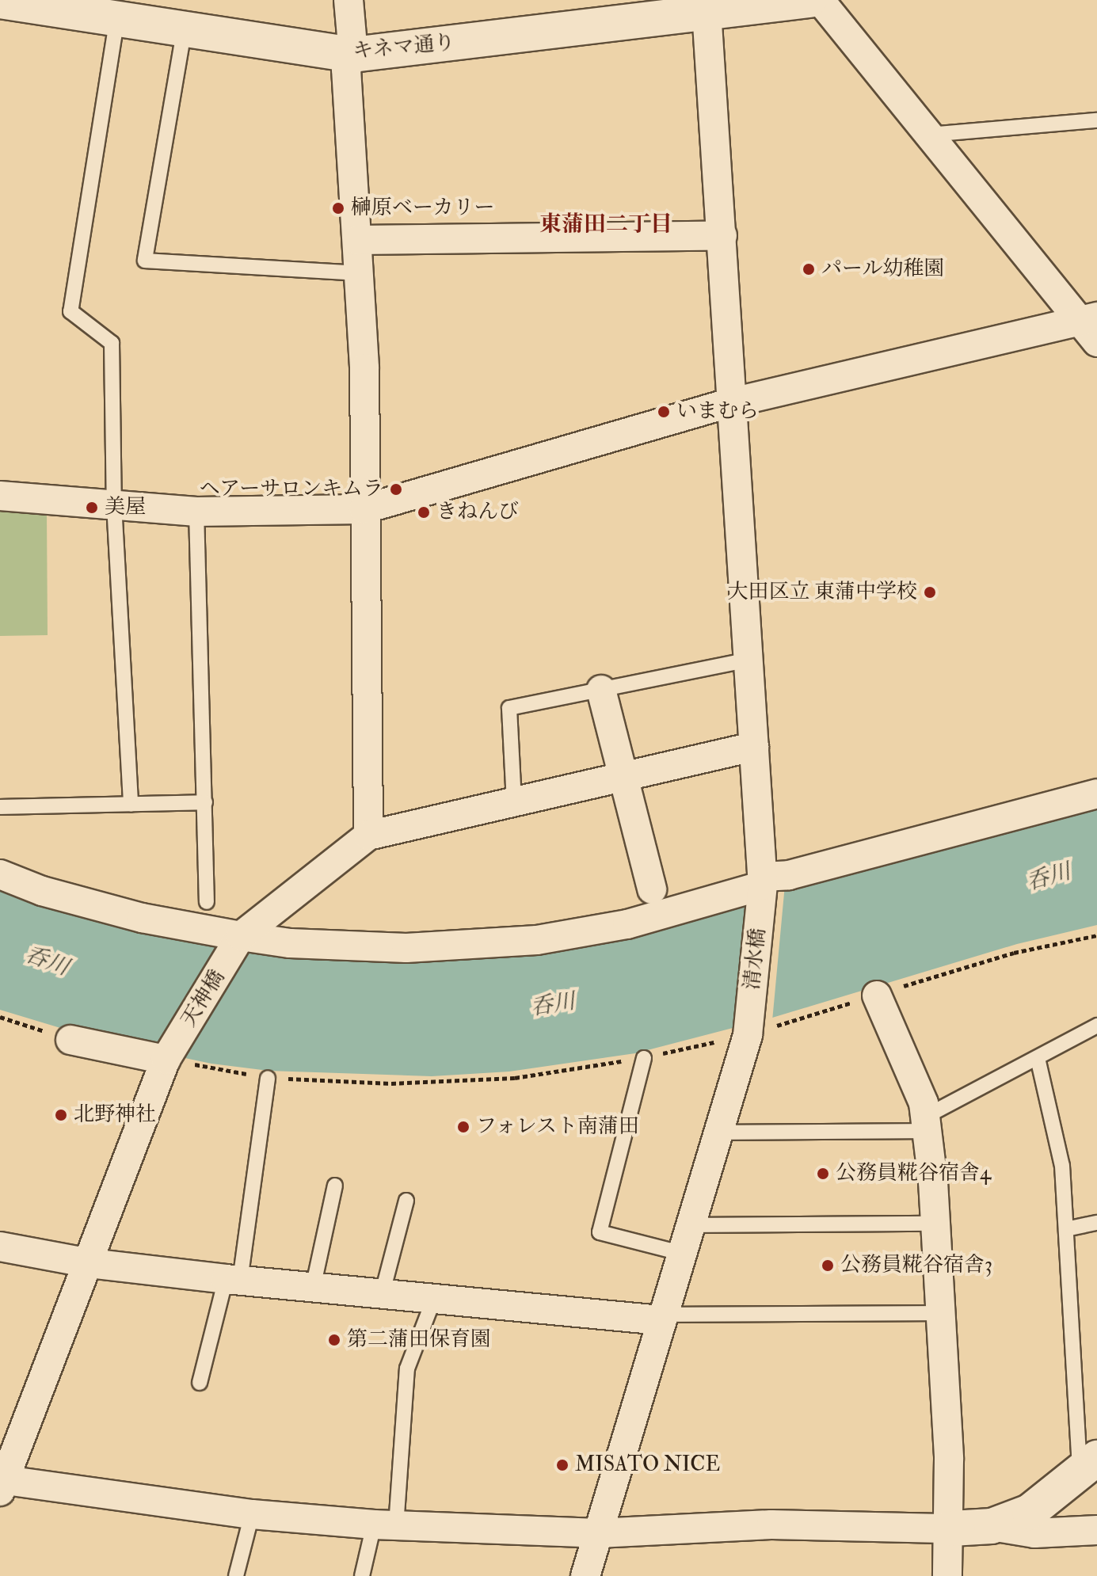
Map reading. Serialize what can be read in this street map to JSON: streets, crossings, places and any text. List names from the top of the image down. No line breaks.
{"streets":{"street":["キネマ通り","清水橋","天神橋"]},"crossings":[["キネマ通り","清水橋"]],"districts":["東蒲田二丁目"],"water":["呑川"],"places":["榊原ベーカリー","パール幼稚園","いまむら","ヘアーサロンキムラ","美屋","きねんび","大田区立 東蒲中学校","北野神社","フォレスト南蒲田","公務員糀谷宿舎4","公務員糀谷宿舎3","第二蒲田保育園","MISATO NICE"]}
